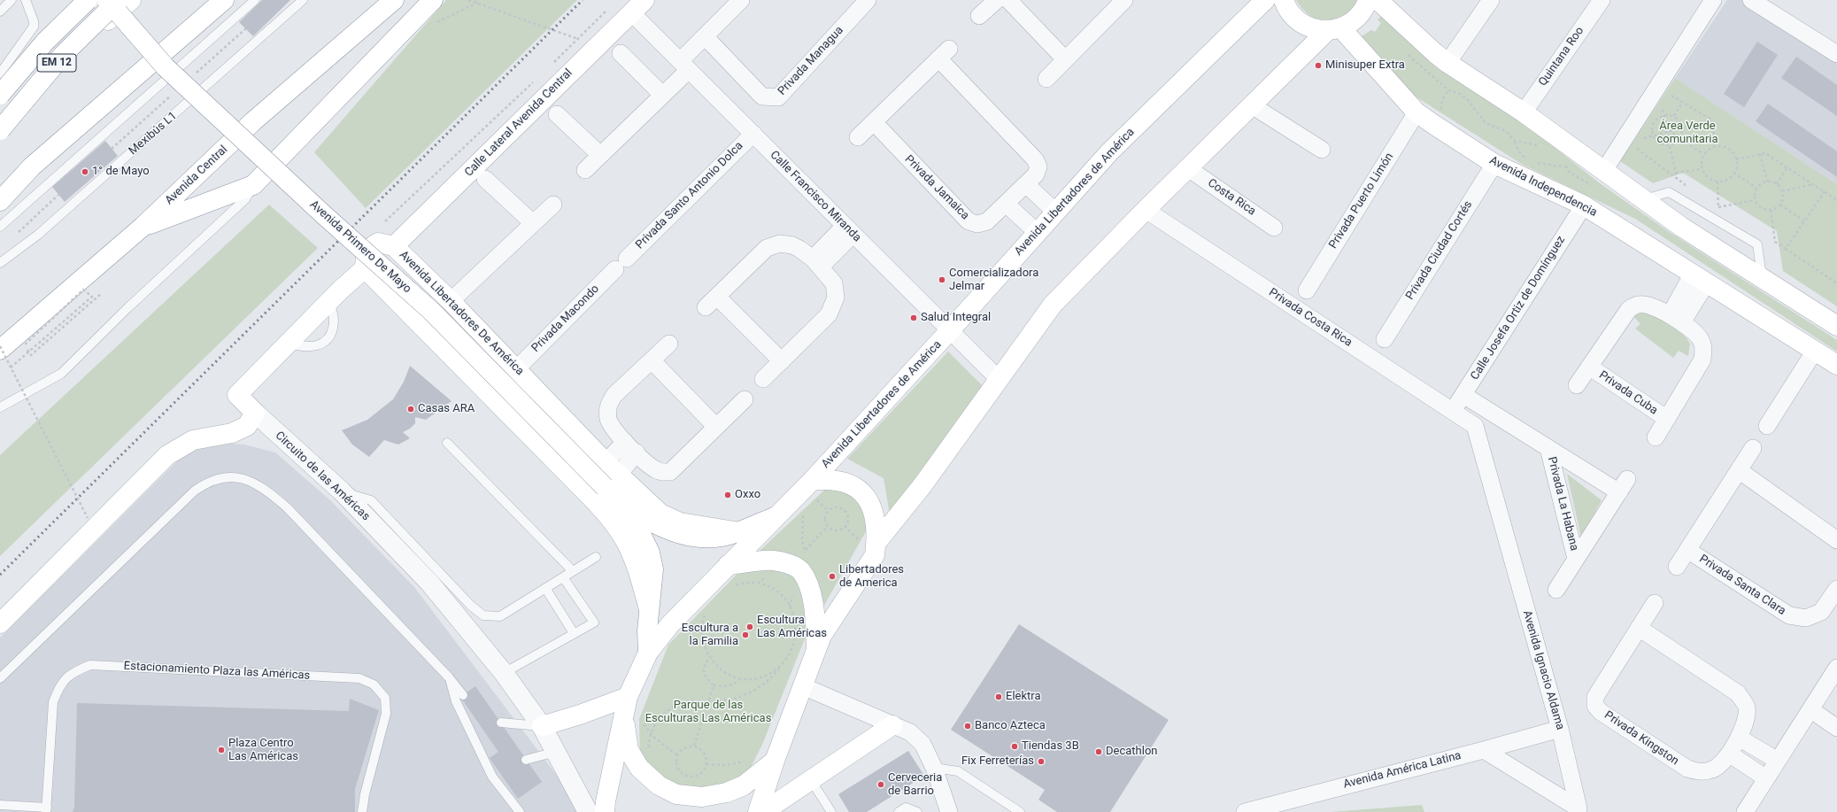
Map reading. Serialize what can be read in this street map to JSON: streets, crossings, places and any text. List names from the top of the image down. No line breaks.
{"streets":{"main road":["EM 12","Calle Lateral Avenida Central","Avenida Central","Avenida Independencia","Avenida Libertadores de América","Avenida Primero De Mayo","Avenida Libertadores De América"],"street":["Quintana Roo","Privada Managua","Privada Jamaica","Privada Santo Antonio Dolca","Calle Francisco Miranda","Costa Rica","Privada Puerto Limón","Privada Ciudad Cortés","Calle Josefa Ortiz de Domínguez","Privada Costa Rica","Privada Macondo","Privada Cuba","Circuito de las Américas","Privada La Habana","Privada Santa Clara","Avenida Ignacio Aldama","Privada Kingston","Avenida América Latina"],"lane":["Mexibús L1","Estacionamiento Plaza las Américas"]},"crossings":[["Calle Lateral Avenida Central","Calle Francisco Miranda"],["Calle Lateral Avenida Central","Avenida Libertadores De América"],["Avenida Independencia","Privada Puerto Limón"],["Avenida Independencia","Privada Ciudad Cortés"],["Avenida Independencia","Calle Josefa Ortiz de Domínguez"],["Avenida Libertadores de América","Calle Francisco Miranda"],["Avenida Libertadores de América","Avenida Primero De Mayo"],["Privada Santo Antonio Dolca","Calle Francisco Miranda"],["Privada Santo Antonio Dolca","Privada Macondo"],["Avenida Primero De Mayo","Avenida Libertadores De América"],["Calle Josefa Ortiz de Domínguez","Privada Costa Rica"],["Calle Josefa Ortiz de Domínguez","Privada La Habana"],["Avenida Libertadores De América","Privada Macondo"],["Privada Costa Rica","Avenida Ignacio Aldama"],["Avenida Ignacio Aldama","Avenida América Latina"]],"parks":["Área Verde comunitaria","Parque de las Esculturas Las Américas"],"places":["Minisuper Extra","1° de Mayo","Comercializadora Jelmar","Salud Integral","Casas ARA","Oxxo","Libertadores de America","Escultura Las Américas","Escultura a la Familia","Elektra","Banco Azteca","Tiendas 3B","Plaza Centro Las Américas","Decathlon","Fix Ferreterías","Cerveceria de Barrio"]}
